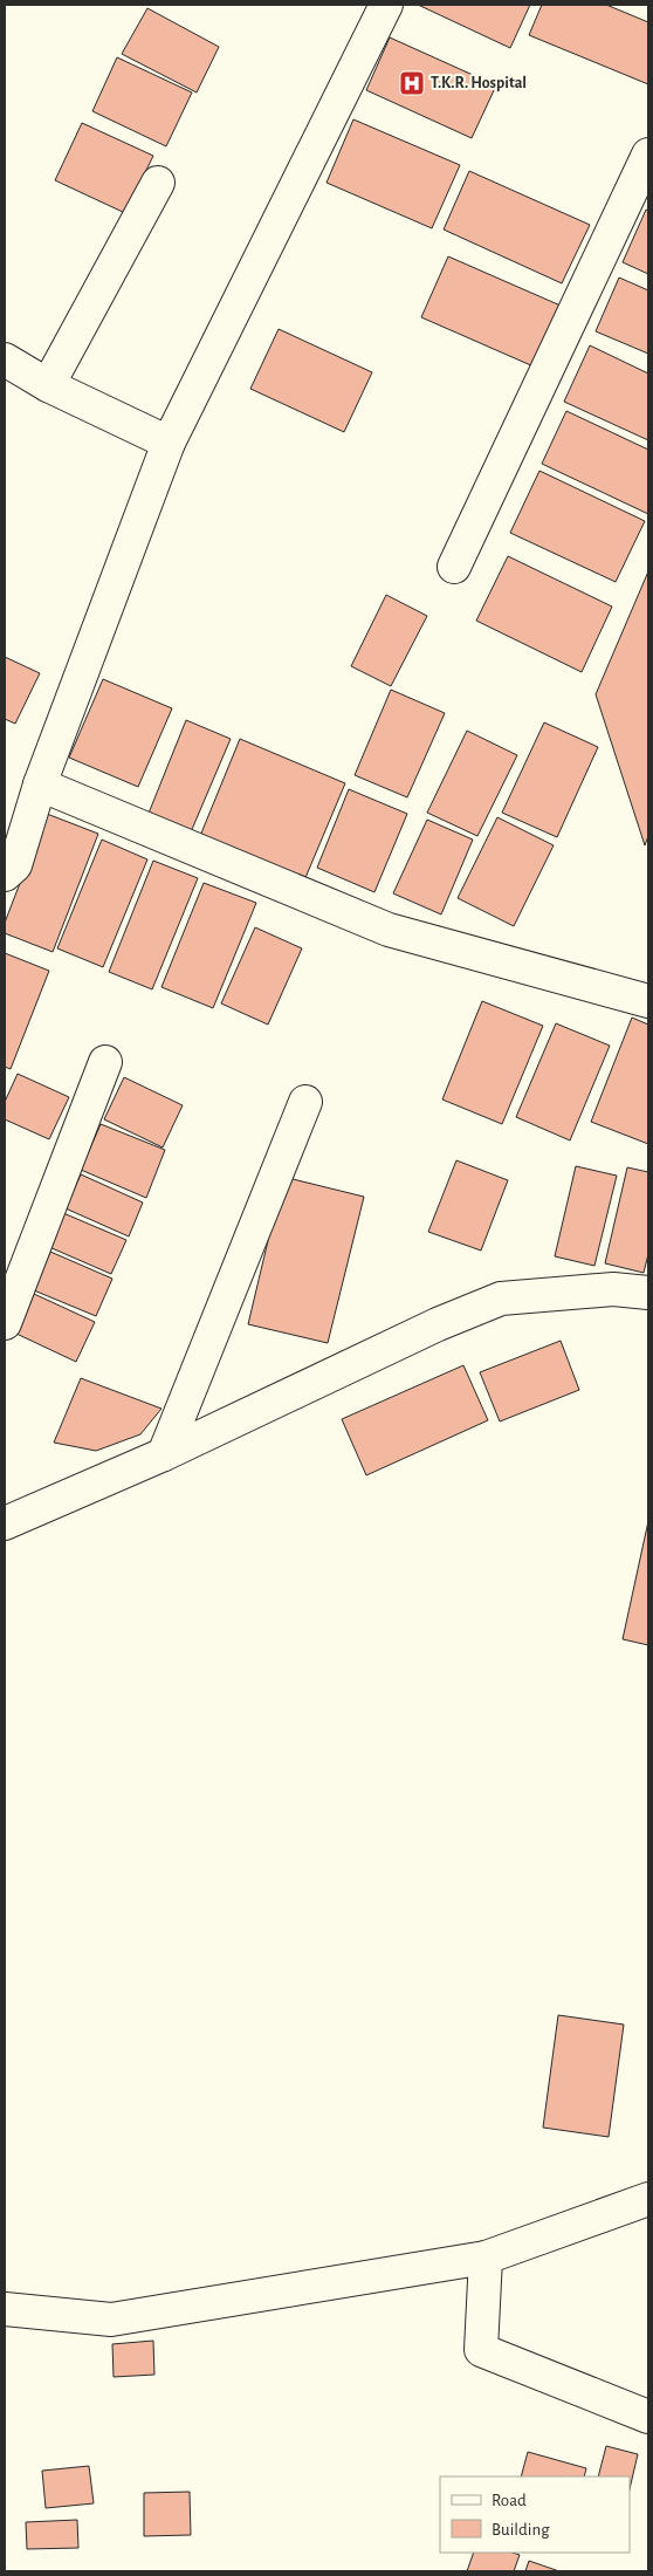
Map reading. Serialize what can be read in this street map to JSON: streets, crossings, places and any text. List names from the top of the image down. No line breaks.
{"places":{"hospital":["T.K.R. Hospital"]},"legend":["Road","Building"]}
